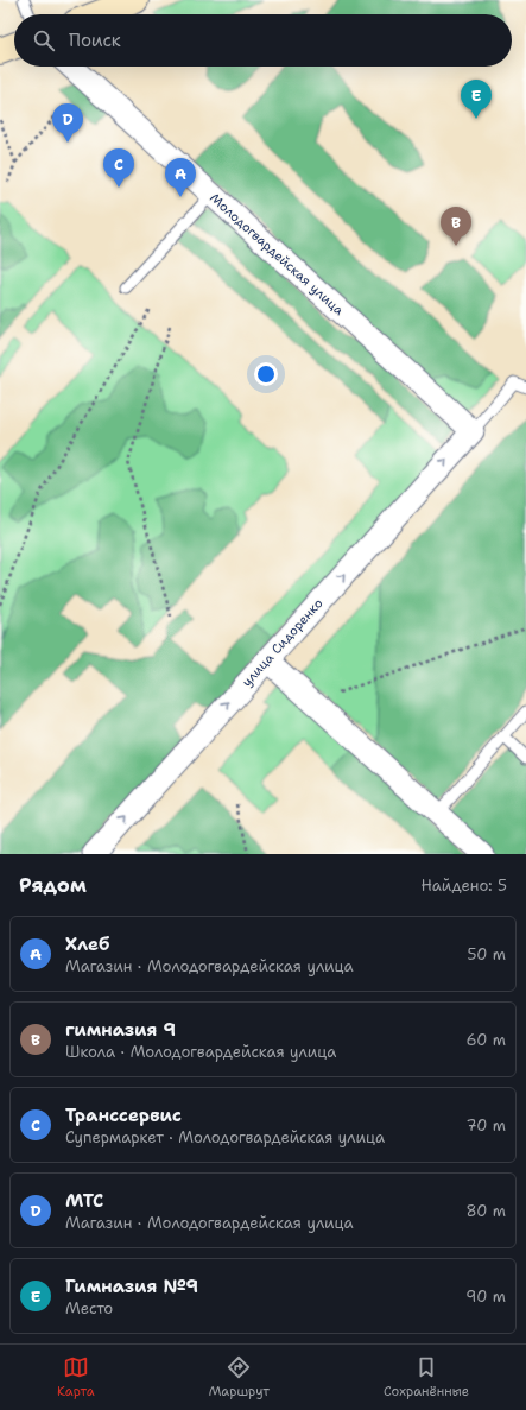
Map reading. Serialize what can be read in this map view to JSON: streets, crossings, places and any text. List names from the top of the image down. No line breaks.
{"streets":{"street":["Молодогвардейская улица","улица Сидоренко"]},"crossings":[["Молодогвардейская улица","улица Сидоренко"]],"one_way":["улица Сидоренко"],"page":{"search":"Поиск","pins":["E","D","C","A","B"],"heading":["Рядом","Найдено: 5"],"list":[{"mark":"A","name":"Хлеб","note":"Магазин · Молодогвардейская улица","value":"50 m"},{"mark":"B","name":"гимназия 9","note":"Школа · Молодогвардейская улица","value":"60 m"},{"mark":"C","name":"Транссервис","note":"Супермаркет · Молодогвардейская улица","value":"70 m"},{"mark":"D","name":"МТС","note":"Магазин · Молодогвардейская улица","value":"80 m"},{"mark":"E","name":"Гимназия №9","note":"Место","value":"90 m"}],"nav":["Карта","Маршрут","Сохранённые"]}}
